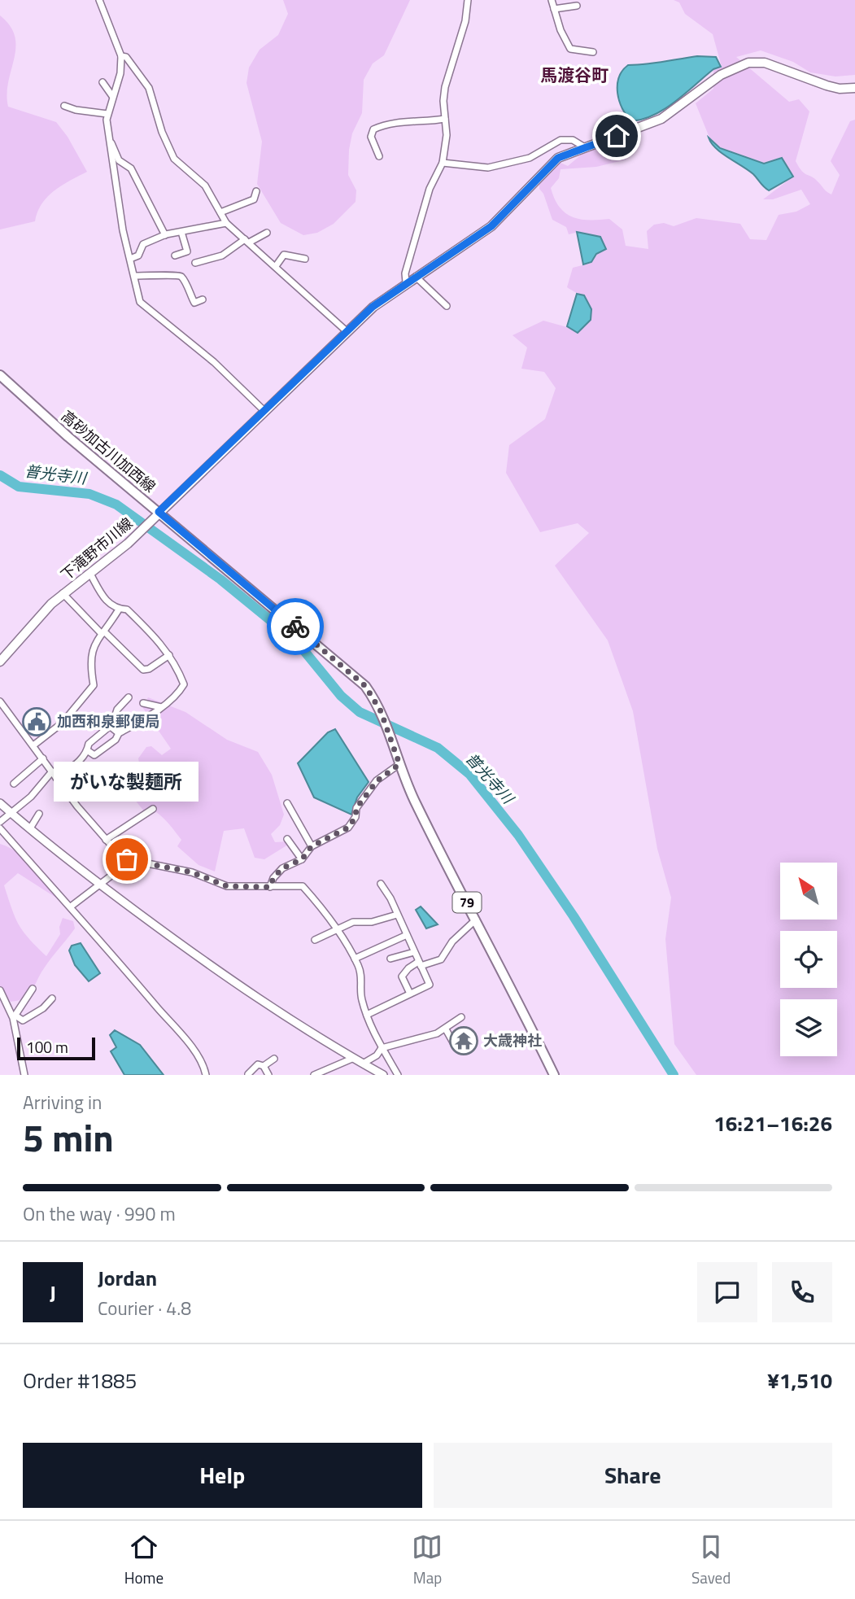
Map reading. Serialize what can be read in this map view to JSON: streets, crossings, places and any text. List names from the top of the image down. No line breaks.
{"streets":{"main road":["高砂加古川加西線","下滝野市川線","79"]},"crossings":[["高砂加古川加西線","下滝野市川線"]],"districts":["馬渡谷町"],"water":["普光寺川"],"places":{"public building":["加西和泉郵便局"],"other":["がいな製麺所"],"temple":["大歳神社"]},"scale_bar":"100 m","north":"top left","page":{"bubble":"がいな製麺所","scale":"100 m","heading":["5 min","Arriving in","16:21–16:26"],"panel":["Jordan","Courier · 4.8","Order #1885","¥1,510"],"bar":"On the way · 990 m","round":"J","buttons":["Help","Share"],"tabs":["Home","Map","Saved"]}}
